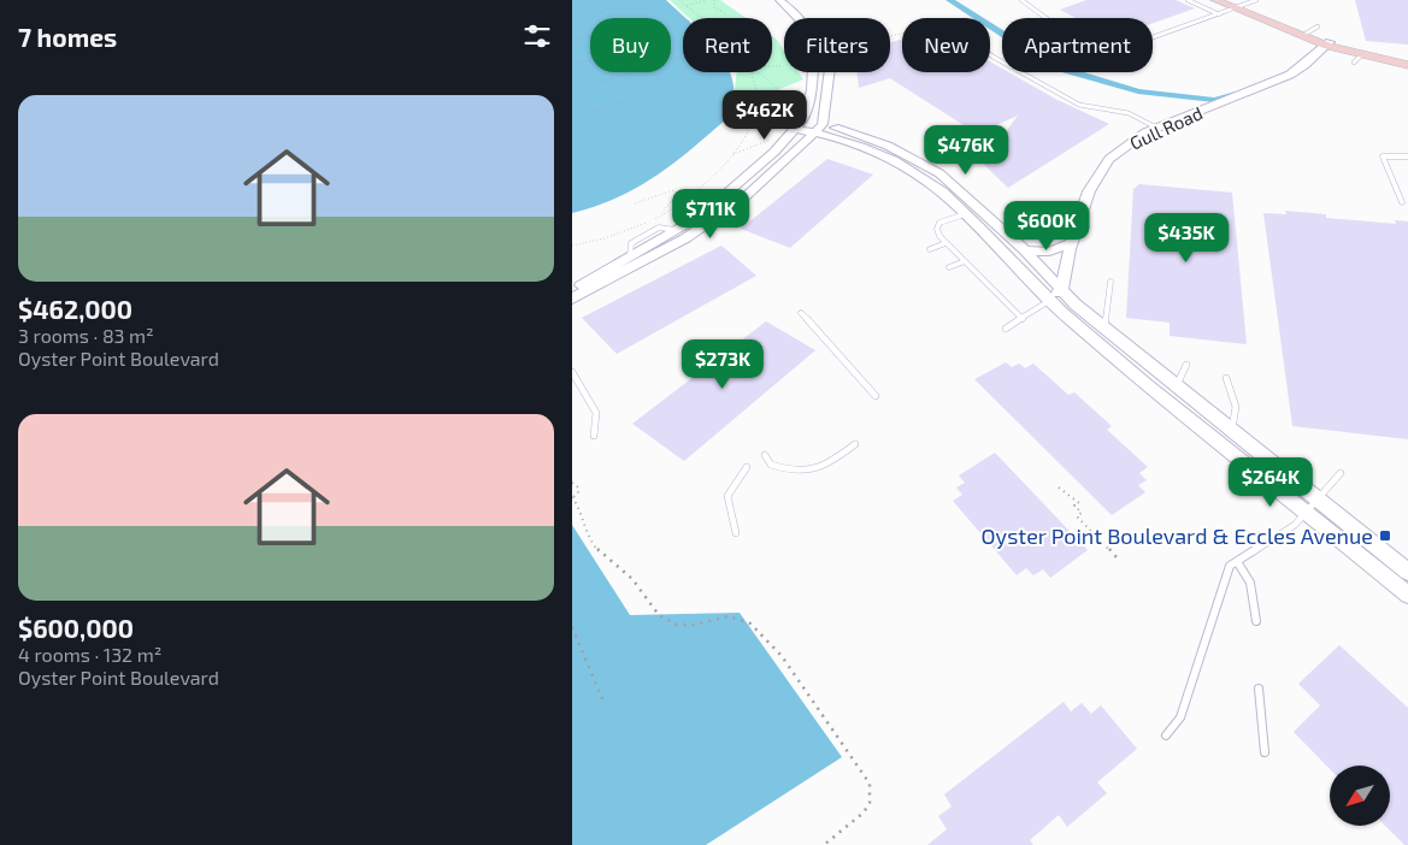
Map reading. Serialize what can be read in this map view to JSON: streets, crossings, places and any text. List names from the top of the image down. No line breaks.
{"streets":{"street":["Gull Road"]},"places":{"transit":["Oyster Point Boulevard & Eccles Avenue"]},"north":"bottom left","page":{"heading":"7 homes","chip":["Buy","Rent","Filters","New","Apartment"],"list":[{"name":"$462,000","note":"3 rooms · 83 m² · Oyster Point Boulevard"},{"name":"$600,000","note":"4 rooms · 132 m² · Oyster Point Boulevard"}],"price":["$462K","$476K","$711K","$600K","$435K","$273K","$264K"]}}
